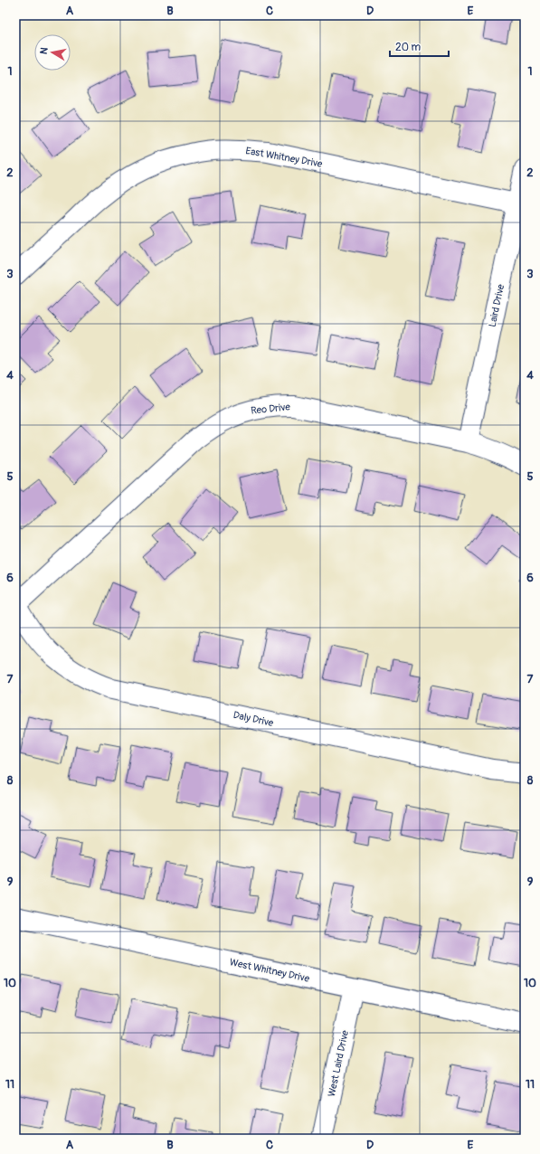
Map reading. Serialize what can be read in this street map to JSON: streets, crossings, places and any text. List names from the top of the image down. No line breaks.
{"streets":{"street":["East Whitney Drive","Laird Drive","Reo Drive","Daly Drive","West Whitney Drive","West Laird Drive"]},"crossings":[["East Whitney Drive","Laird Drive"],["Laird Drive","Reo Drive"],["Reo Drive","Daly Drive"],["West Whitney Drive","West Laird Drive"]],"scale_bar":"20 m","north":"left","grid":{"columns":["A","B","C","D","E"],"rows":["1","2","3","4","5","6","7","8","9","10","11"]}}
